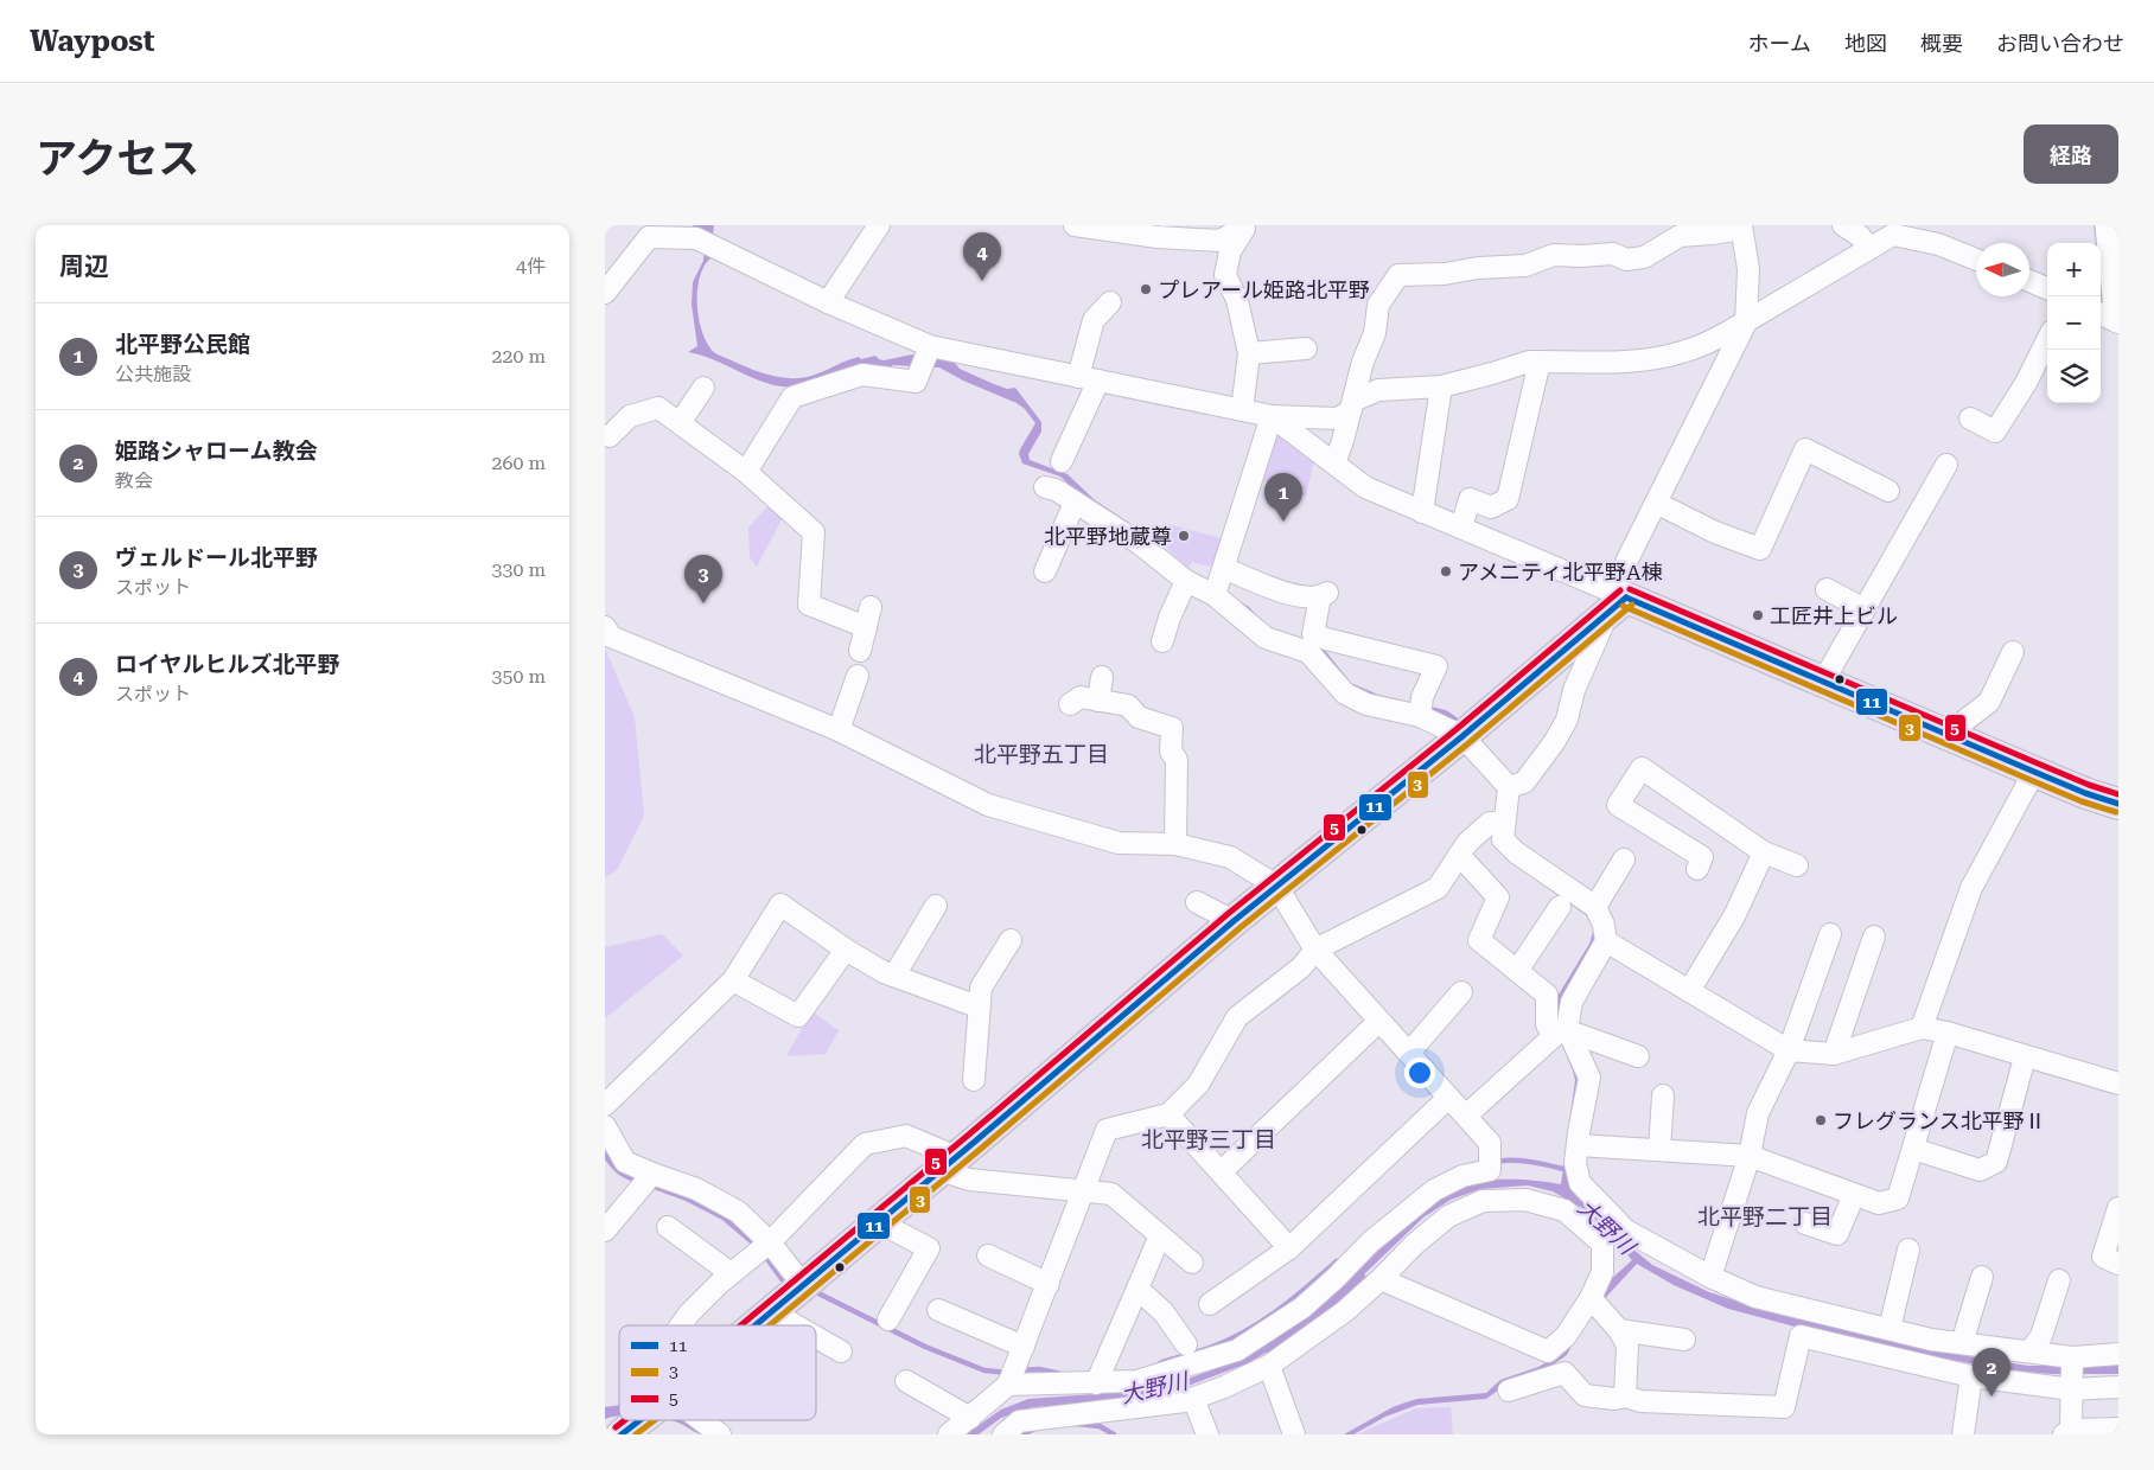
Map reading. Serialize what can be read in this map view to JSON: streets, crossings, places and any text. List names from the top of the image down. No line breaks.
{"districts":["北平野五丁目","北平野三丁目","北平野二丁目"],"water":["大野川"],"places":["プレアール姫路北平野","北平野地蔵尊","アメニティ北平野A棟","工匠井上ビル","フレグランス北平野Ⅱ"],"lines":["transit line 5","transit line 11","transit line 3"],"legend":["11","3","5"],"north":"left","page":{"header":"Waypost","nav":["ホーム","地図","概要","お問い合わせ"],"title":"アクセス","buttons":"経路","heading":["周辺","4件"],"pins":["4","1","3","2"],"map_buttons":["+","−"],"list":[{"mark":"1","name":"北平野公民館","note":"公共施設","value":"220 m"},{"mark":"2","name":"姫路シャローム教会","note":"教会","value":"260 m"},{"mark":"3","name":"ヴェルドール北平野","note":"スポット","value":"330 m"},{"mark":"4","name":"ロイヤルヒルズ北平野","note":"スポット","value":"350 m"}]}}
